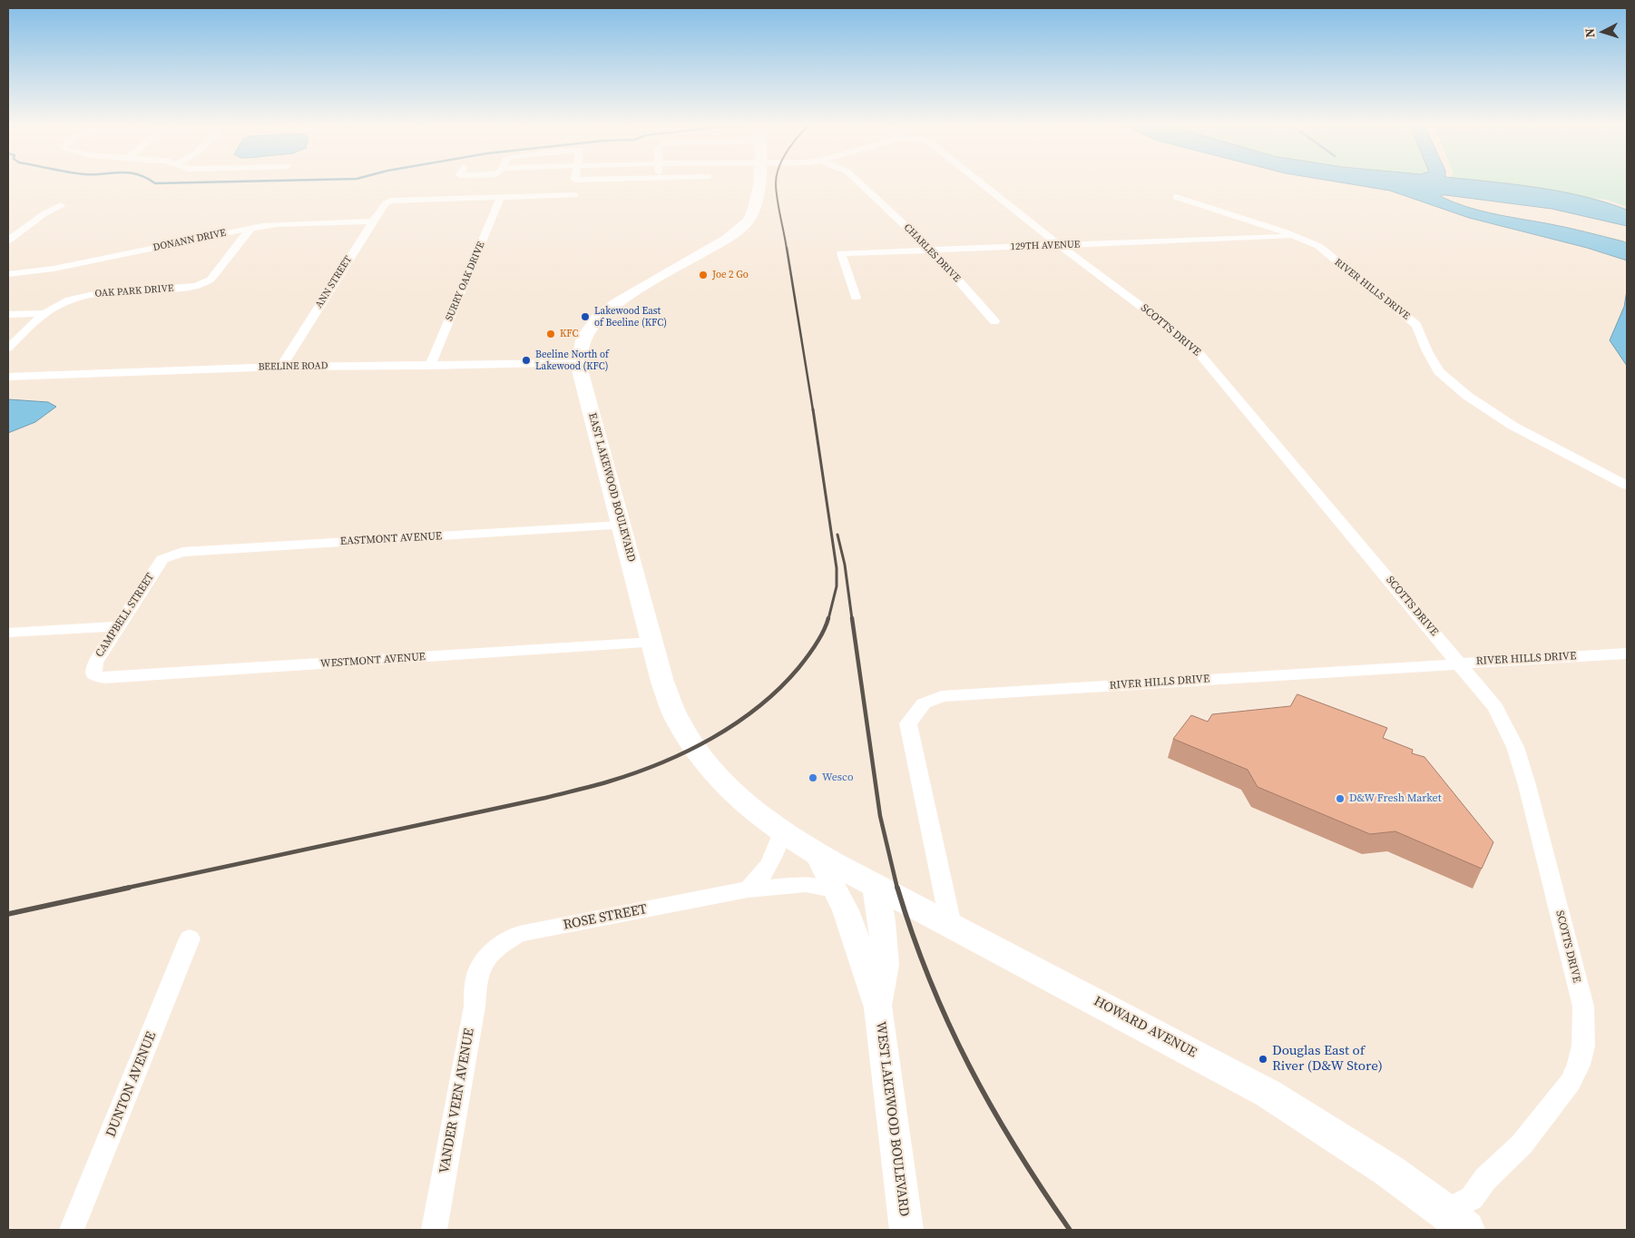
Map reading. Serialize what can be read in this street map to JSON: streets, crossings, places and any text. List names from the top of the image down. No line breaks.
{"streets":{"main road":["EAST LAKEWOOD BOULEVARD","HOWARD AVENUE"],"street":["DONANN DRIVE","129TH AVENUE","CHARLES DRIVE","SURRY OAK DRIVE","ANN STREET","RIVER HILLS DRIVE","OAK PARK DRIVE","SCOTTS DRIVE","BEELINE ROAD","EASTMONT AVENUE","CAMPBELL STREET","WESTMONT AVENUE","ROSE STREET","DUNTON AVENUE","VANDER VEEN AVENUE","WEST LAKEWOOD BOULEVARD"]},"crossings":[["DONANN DRIVE","ANN STREET"],["DONANN DRIVE","OAK PARK DRIVE"],["129TH AVENUE","CHARLES DRIVE"],["129TH AVENUE","RIVER HILLS DRIVE"],["129TH AVENUE","SCOTTS DRIVE"],["SURRY OAK DRIVE","ANN STREET"],["SURRY OAK DRIVE","BEELINE ROAD"],["ANN STREET","BEELINE ROAD"],["RIVER HILLS DRIVE","SCOTTS DRIVE"],["RIVER HILLS DRIVE","HOWARD AVENUE"],["SCOTTS DRIVE","HOWARD AVENUE"],["BEELINE ROAD","EAST LAKEWOOD BOULEVARD"],["EAST LAKEWOOD BOULEVARD","EASTMONT AVENUE"],["EAST LAKEWOOD BOULEVARD","WESTMONT AVENUE"],["EAST LAKEWOOD BOULEVARD","ROSE STREET"],["EAST LAKEWOOD BOULEVARD","HOWARD AVENUE"],["EAST LAKEWOOD BOULEVARD","WEST LAKEWOOD BOULEVARD"],["EASTMONT AVENUE","CAMPBELL STREET"],["CAMPBELL STREET","WESTMONT AVENUE"],["ROSE STREET","HOWARD AVENUE"],["ROSE STREET","VANDER VEEN AVENUE"],["ROSE STREET","WEST LAKEWOOD BOULEVARD"],["HOWARD AVENUE","WEST LAKEWOOD BOULEVARD"]],"places":["Joe 2 Go","Lakewood East of Beeline (KFC)","KFC","Beeline North of Lakewood (KFC)","Wesco","D&W Fresh Market","Douglas East of River (D&W Store)"],"north":"left"}
